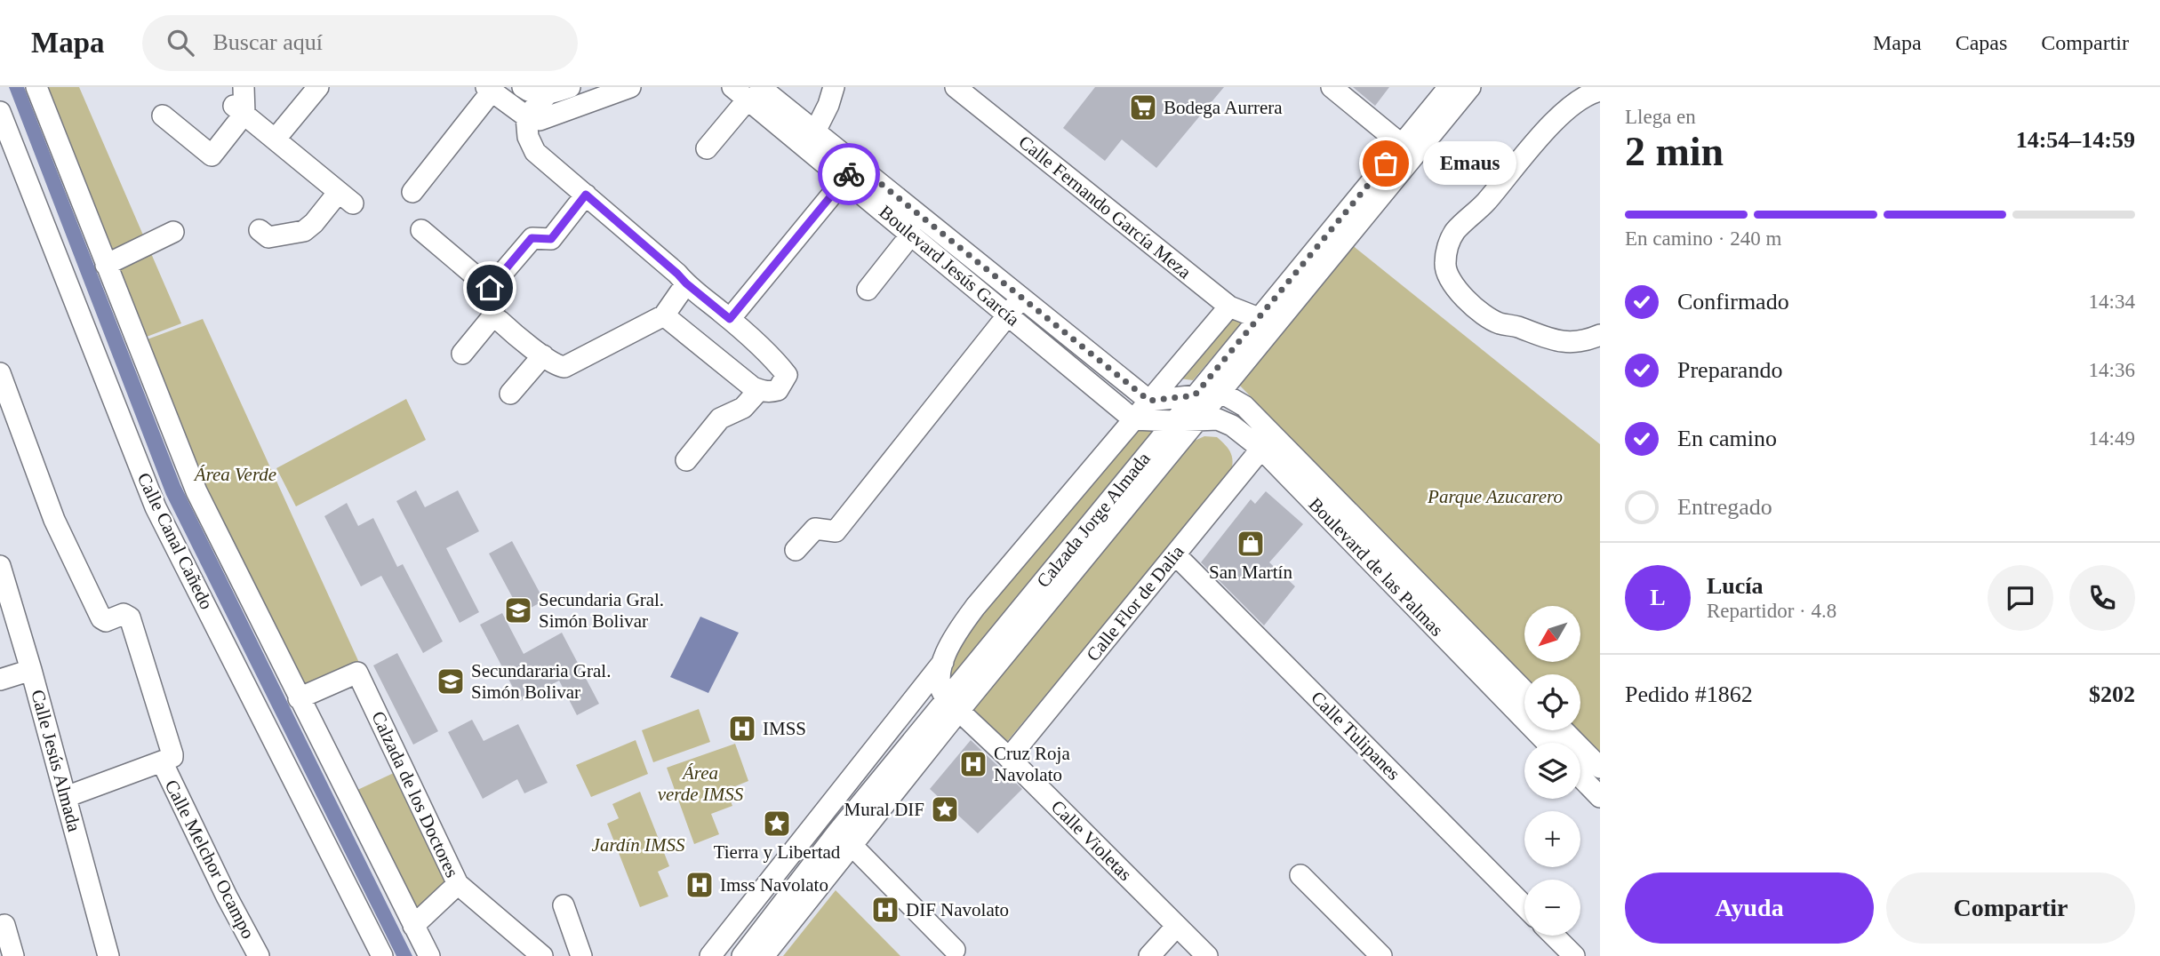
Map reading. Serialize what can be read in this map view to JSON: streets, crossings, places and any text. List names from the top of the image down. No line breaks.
{"streets":{"street":["Calle Fernando García Meza","Boulevard Jesús García","Calzada Jorge Almada","Calle Canal Cañedo","Boulevard de las Palmas","Calle Flor de Dalia","Calle Tulipanes","Calle Jesús Almada","Calzada de los Doctores","Calle Violetas","Calle Melchor Ocampo"]},"crossings":[["Calle Fernando García Meza","Calzada Jorge Almada"],["Calzada Jorge Almada","Boulevard de las Palmas"],["Calzada Jorge Almada","Calle Violetas"],["Boulevard de las Palmas","Calle Flor de Dalia"],["Calle Flor de Dalia","Calle Tulipanes"],["Calle Flor de Dalia","Calle Violetas"],["Calle Jesús Almada","Calle Melchor Ocampo"]],"parks":["Área Verde","Parque Azucarero","Área verde IMSS","Jardín IMSS"],"places":{"supermarket":["Bodega Aurrera"],"other":["Emaus"],"shop":["San Martín"],"school or university":["Secundaria Gral. Simón Bolivar","Secundararia Gral. Simón Bolivar"],"hospital":["IMSS","Cruz Roja Navolato","Imss Navolato","DIF Navolato"],"place":["Mural DIF","Tierra y Libertad"]},"north":"bottom left","page":{"header":"Mapa","search":"Buscar aquí","nav":["Mapa","Capas","Compartir"],"heading":["2 min","Llega en","14:54–14:59"],"panel":["Lucía","Repartidor · 4.8","Pedido #1862","$202"],"bubble":"Emaus","bar":"En camino · 240 m","list":[["Confirmado","14:34"],["Preparando","14:36"],["En camino","14:49"],"Entregado"],"round":"L","map_buttons":["+","−"],"buttons":["Ayuda","Compartir"]}}
